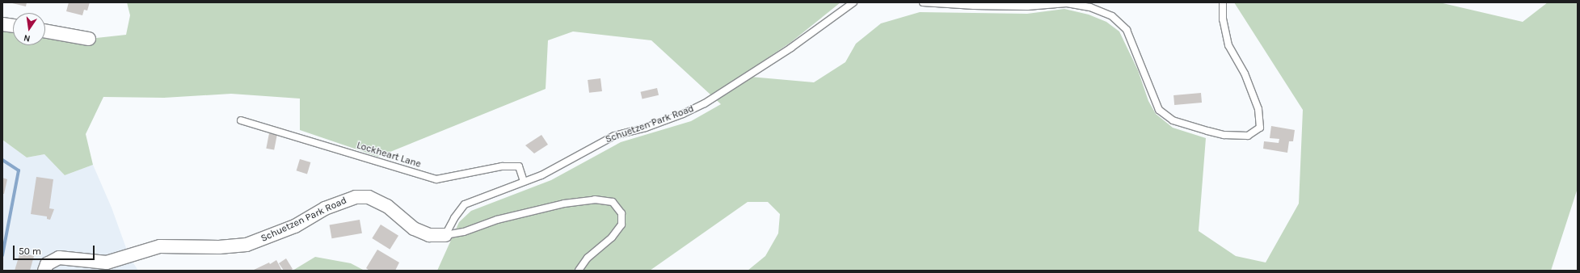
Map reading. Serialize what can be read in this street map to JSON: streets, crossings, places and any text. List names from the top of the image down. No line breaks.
{"streets":{"street":["Schuetzen Park Road"],"lane":["Lockheart Lane"]},"crossings":[["Schuetzen Park Road","Lockheart Lane"]],"scale_bar":"50 m","north":"bottom"}
